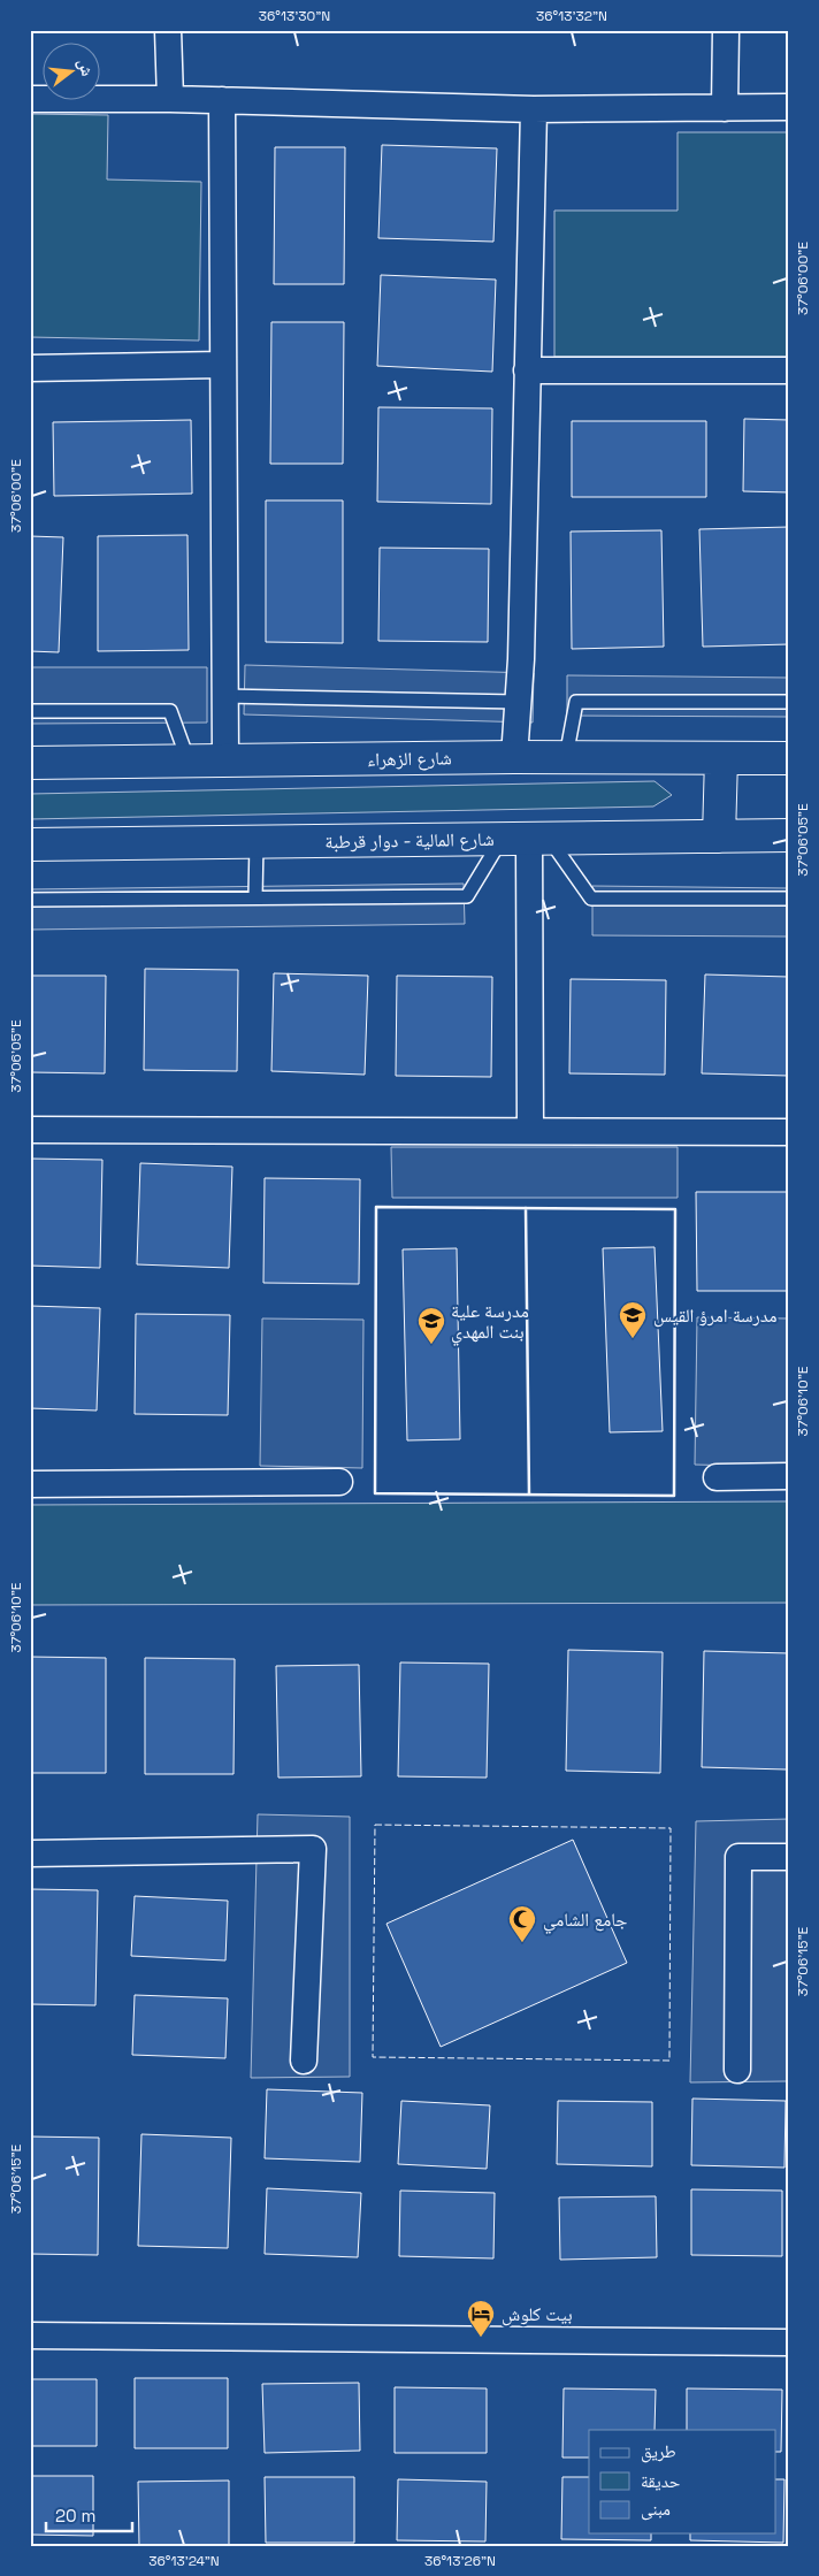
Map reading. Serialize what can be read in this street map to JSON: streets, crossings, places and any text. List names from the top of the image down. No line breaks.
{"streets":{"main road":["شارع الزهراء","شارع المالية - دوار قرطبة"]},"places":{"school or university":["مدرسة امرؤ القيس","مدرسة علية بنت المهدي"],"mosque":["جامع الشامي"],"hotel":["بيت كلوش"]},"legend":["طريق","حديقة","مبنى"],"scale_bar":"20 m","north":"right","coordinates":["36°13'30\"N","36°13'32\"N","37°06'00\"E","37°06'05\"E","37°06'10\"E","37°06'15\"E","36°13'24\"N","36°13'26\"N"]}
